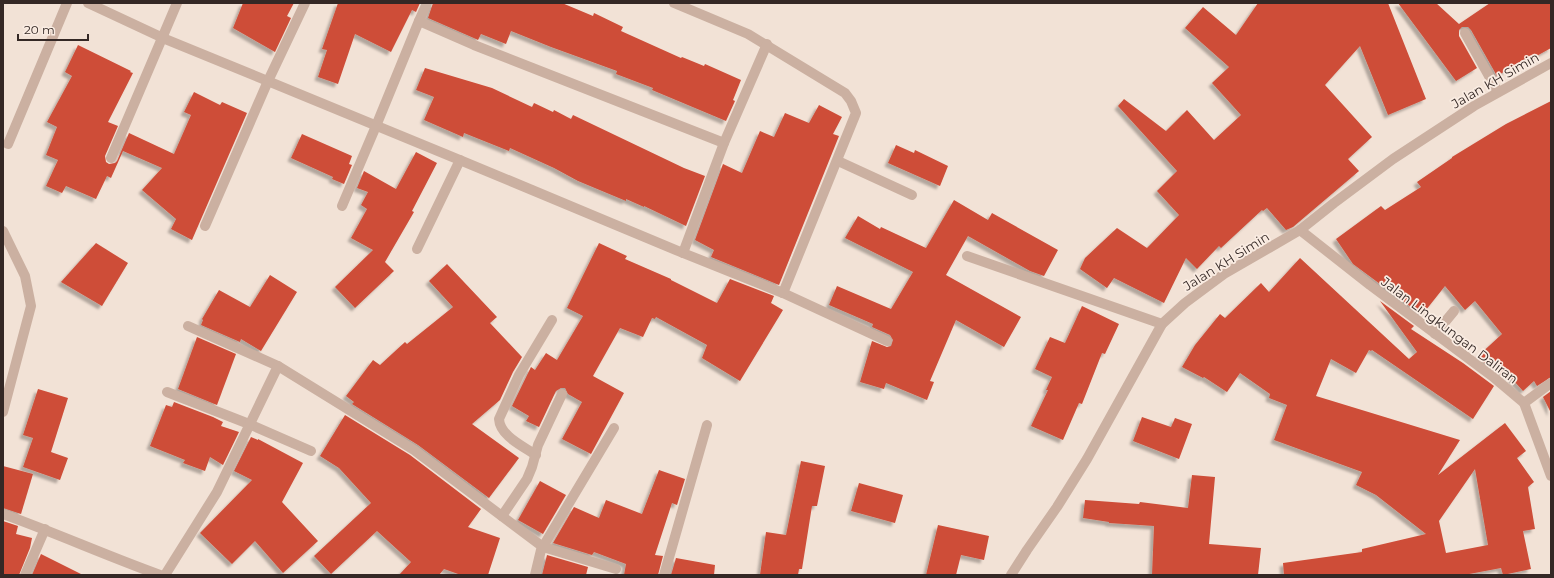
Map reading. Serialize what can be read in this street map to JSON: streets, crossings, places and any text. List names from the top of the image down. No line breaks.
{"streets":{"street":["Jalan KH Simin","Jalan Lingkungan Daliran"]},"crossings":[["Jalan KH Simin","Jalan Lingkungan Daliran"]],"scale_bar":"20 m"}
